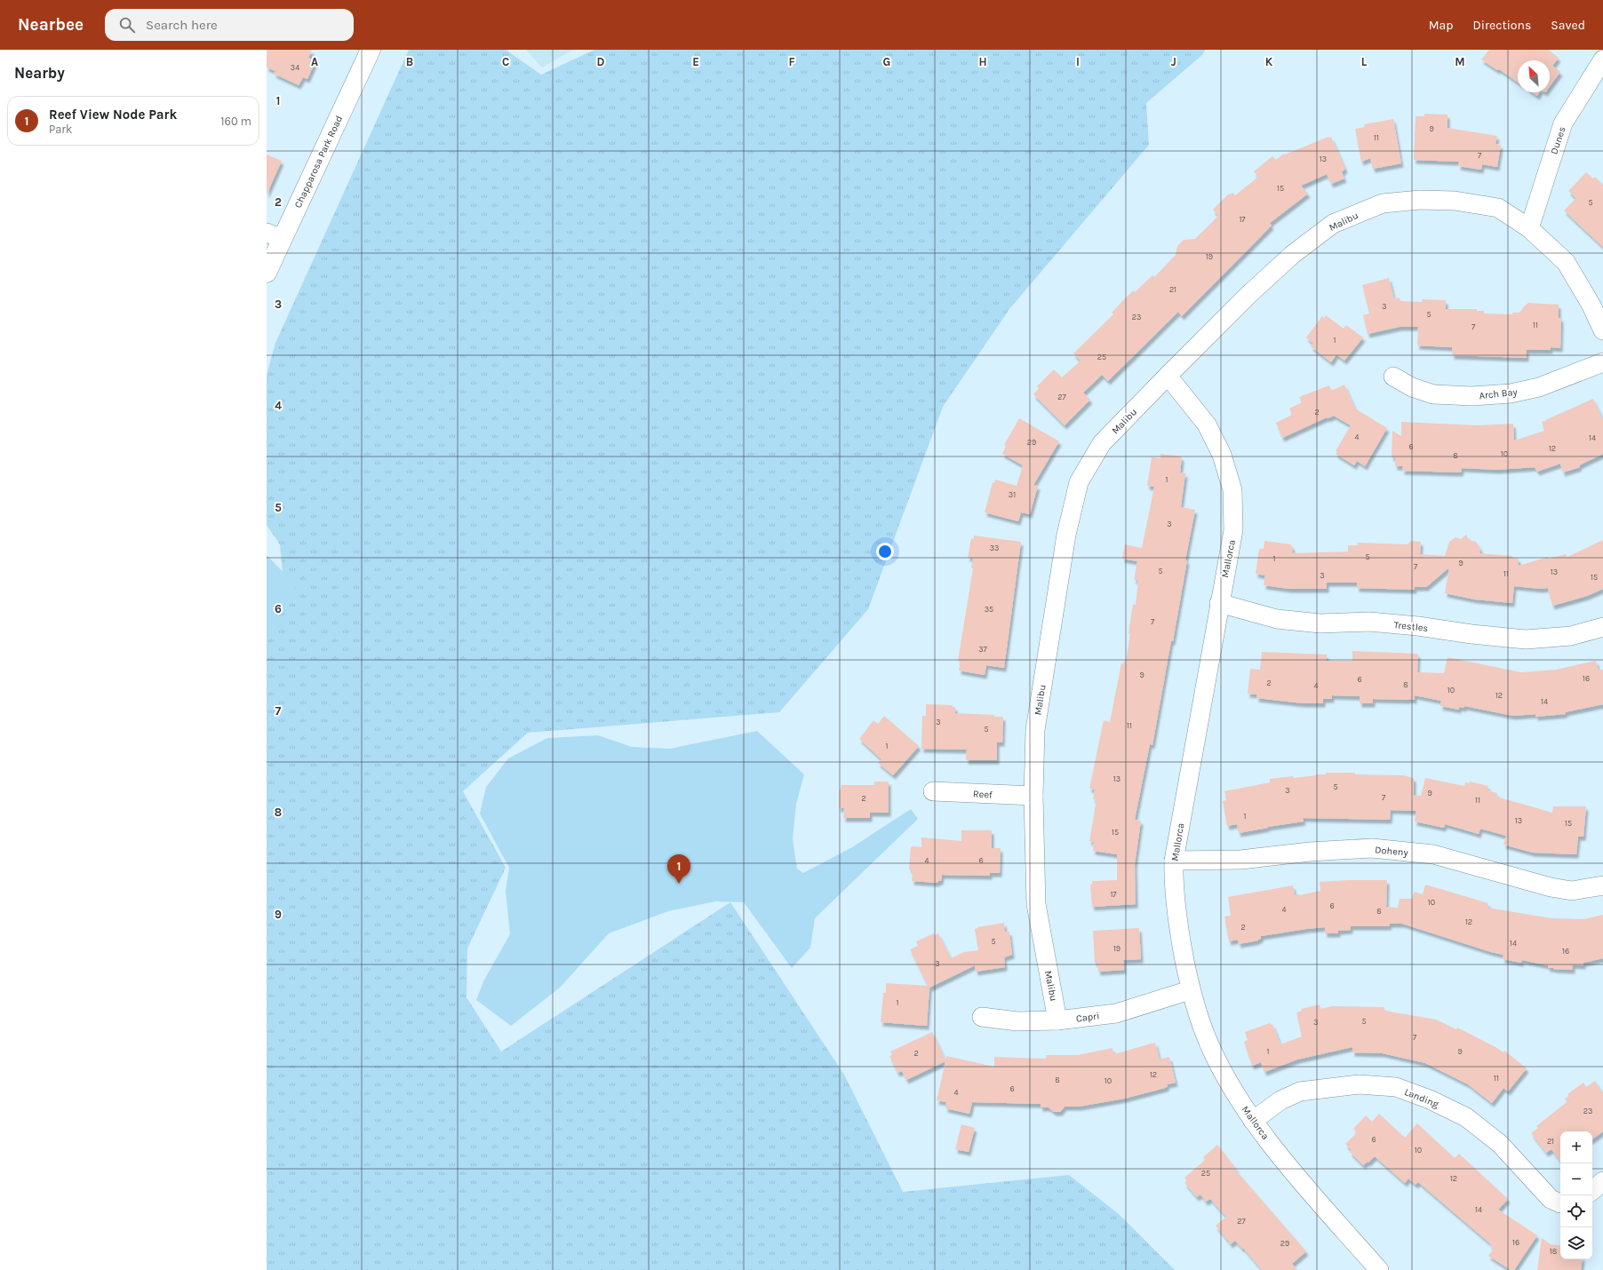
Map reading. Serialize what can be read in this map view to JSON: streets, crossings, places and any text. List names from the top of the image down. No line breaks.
{"streets":{"street":["Dunes","Chapparosa Park Road","Malibu","Arch Bay","Mallorca","Trestles","Reef","Doheny","Capri","Landing"]},"crossings":[["Dunes","Malibu"],["Malibu","Mallorca"],["Malibu","Reef"],["Malibu","Capri"],["Mallorca","Trestles"],["Mallorca","Doheny"],["Mallorca","Capri"],["Mallorca","Landing"]],"house_numbers":["34","9","11","7","13","15","5","17","19","21","3","5","23","11","7","1","25","27","2","4","14","29","6","12","10","8","1","31","3","33","5","1","9","7","5","13","11","3","15","35","7","37","9","16","6","2","8","4","10","12","14","3","11","5","1","13","5","3","9","7","2","11","1","13","15","15","4","6","17","10","6","4","8","12","2","5","14","19","16","3","1","5","3","7","1","9","2","12","11","8","10","6","4","23","6","21","10","25","12","14","27","16","29","18"],"north":"top left","page":{"header":"Nearbee","search":"Search here","nav":["Map","Directions","Saved"],"heading":"Nearby","list":[{"mark":"1","name":"Reef View Node Park","note":"Park","value":"160 m"}],"pins":"1","map_buttons":["+","−"]},"grid":{"columns":["A","B","C","D","E","F","G","H","I","J","K","L","M"],"rows":["1","2","3","4","5","6","7","8","9"]}}
